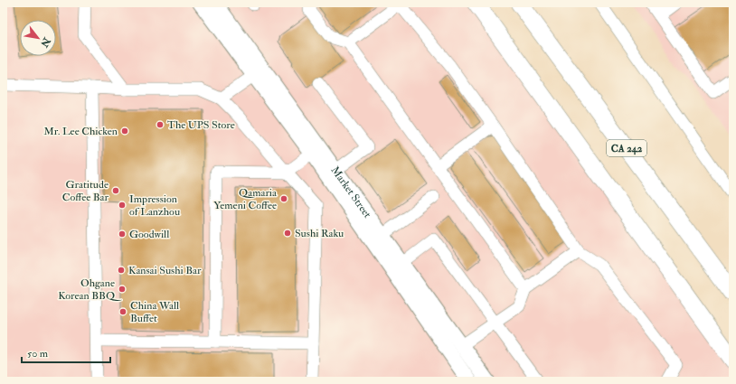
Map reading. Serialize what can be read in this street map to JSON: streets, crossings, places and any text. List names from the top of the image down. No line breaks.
{"streets":{"highway":["CA 242"],"main road":["Market Street"]},"places":["The UPS Store","Mr. Lee Chicken","Gratitude Coffee Bar","Qamaria Yemeni Coffee","Impression of Lanzhou","Sushi Raku","Goodwill","Kansai Sushi Bar","Ohgane Korean BBQ","China Wall Buffet"],"scale_bar":"50 m","north":"bottom right"}
